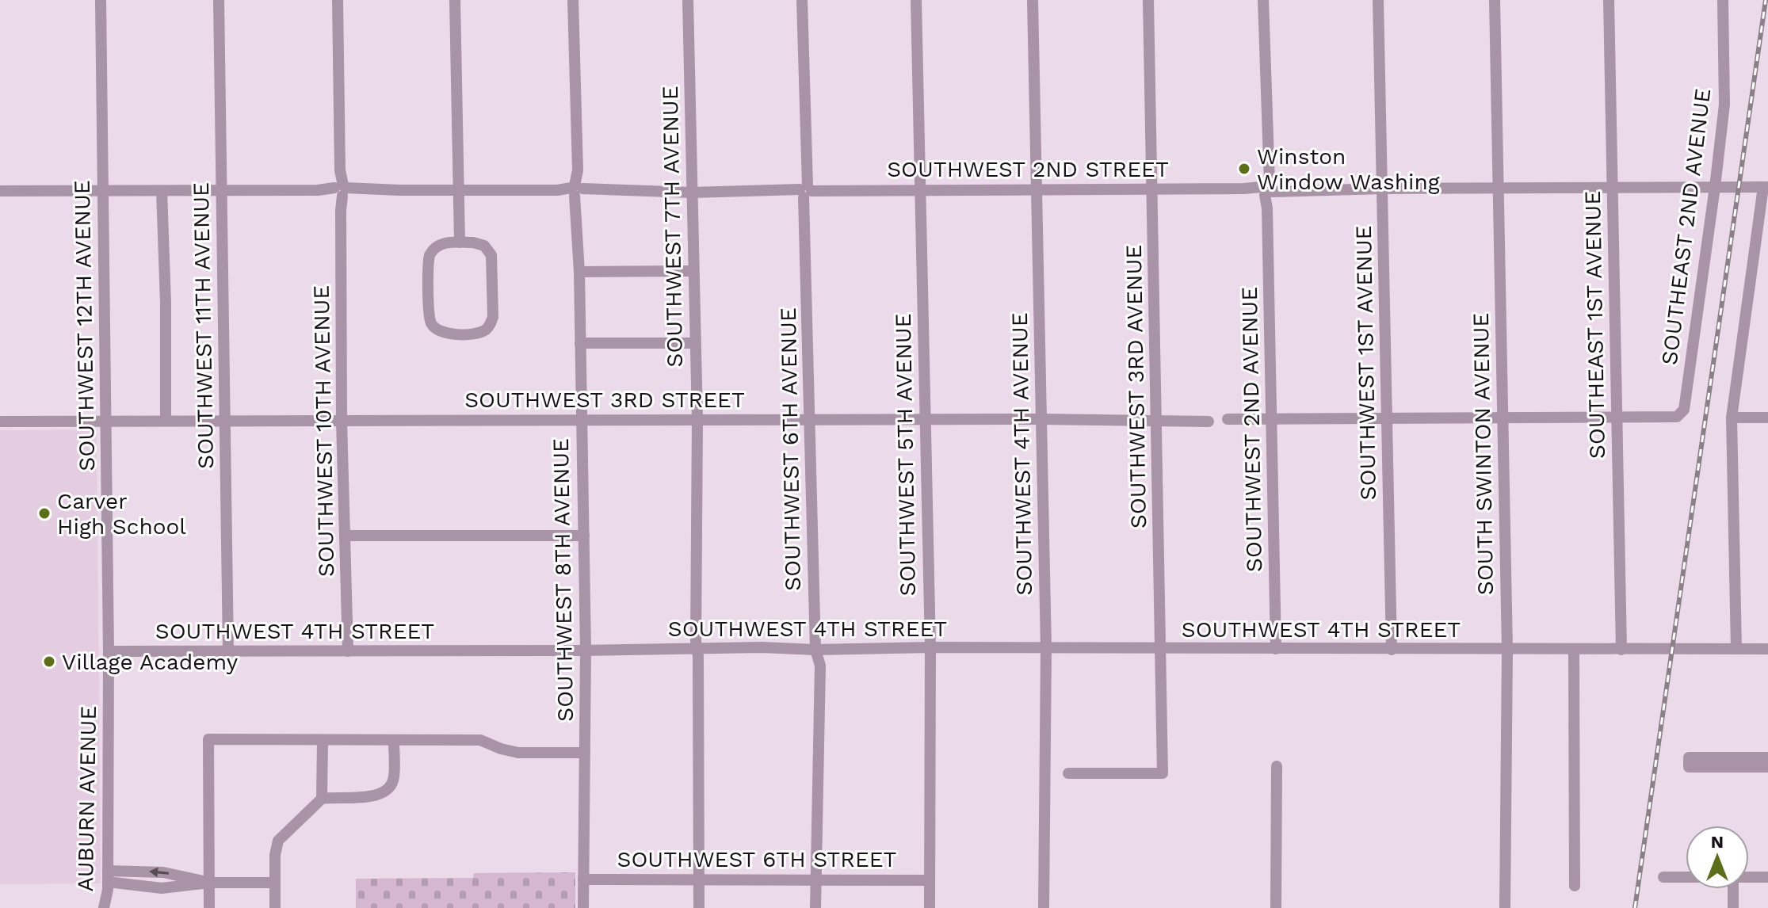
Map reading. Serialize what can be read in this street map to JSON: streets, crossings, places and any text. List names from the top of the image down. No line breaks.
{"streets":{"street":["SOUTHWEST 2ND STREET","SOUTHWEST 7TH AVENUE","SOUTHEAST 2ND AVENUE","SOUTHEAST 1ST AVENUE","SOUTHWEST 12TH AVENUE","SOUTHWEST 11TH AVENUE","SOUTHWEST 1ST AVENUE","SOUTHWEST 3RD AVENUE","SOUTHWEST 3RD STREET","SOUTHWEST 2ND AVENUE","SOUTHWEST 10TH AVENUE","SOUTHWEST 6TH AVENUE","SOUTHWEST 4TH AVENUE","SOUTH SWINTON AVENUE","SOUTHWEST 5TH AVENUE","SOUTHWEST 8TH AVENUE","SOUTHWEST 4TH STREET","AUBURN AVENUE","SOUTHWEST 6TH STREET"]},"crossings":[["SOUTHWEST 2ND STREET","SOUTHWEST 7TH AVENUE"],["SOUTHWEST 2ND STREET","SOUTHEAST 2ND AVENUE"],["SOUTHWEST 2ND STREET","SOUTHEAST 1ST AVENUE"],["SOUTHWEST 2ND STREET","SOUTHWEST 12TH AVENUE"],["SOUTHWEST 2ND STREET","SOUTHWEST 11TH AVENUE"],["SOUTHWEST 2ND STREET","SOUTHWEST 1ST AVENUE"],["SOUTHWEST 2ND STREET","SOUTHWEST 3RD AVENUE"],["SOUTHWEST 2ND STREET","SOUTHWEST 2ND AVENUE"],["SOUTHWEST 2ND STREET","SOUTHWEST 10TH AVENUE"],["SOUTHWEST 2ND STREET","SOUTHWEST 6TH AVENUE"],["SOUTHWEST 2ND STREET","SOUTHWEST 4TH AVENUE"],["SOUTHWEST 2ND STREET","SOUTH SWINTON AVENUE"],["SOUTHWEST 2ND STREET","SOUTHWEST 5TH AVENUE"],["SOUTHWEST 2ND STREET","SOUTHWEST 8TH AVENUE"],["SOUTHWEST 7TH AVENUE","SOUTHWEST 3RD STREET"],["SOUTHWEST 7TH AVENUE","SOUTHWEST 4TH STREET"],["SOUTHWEST 7TH AVENUE","SOUTHWEST 6TH STREET"],["SOUTHEAST 2ND AVENUE","SOUTHEAST 1ST AVENUE"],["SOUTHEAST 1ST AVENUE","SOUTHWEST 4TH STREET"],["SOUTHWEST 12TH AVENUE","SOUTHWEST 3RD STREET"],["SOUTHWEST 12TH AVENUE","SOUTHWEST 4TH STREET"],["SOUTHWEST 12TH AVENUE","AUBURN AVENUE"],["SOUTHWEST 11TH AVENUE","SOUTHWEST 3RD STREET"],["SOUTHWEST 11TH AVENUE","SOUTHWEST 4TH STREET"],["SOUTHWEST 1ST AVENUE","SOUTHWEST 4TH STREET"],["SOUTHWEST 3RD AVENUE","SOUTHWEST 3RD STREET"],["SOUTHWEST 3RD AVENUE","SOUTHWEST 4TH STREET"],["SOUTHWEST 3RD STREET","SOUTHWEST 10TH AVENUE"],["SOUTHWEST 3RD STREET","SOUTHWEST 6TH AVENUE"],["SOUTHWEST 3RD STREET","SOUTHWEST 4TH AVENUE"],["SOUTHWEST 3RD STREET","SOUTHWEST 5TH AVENUE"],["SOUTHWEST 3RD STREET","SOUTHWEST 8TH AVENUE"],["SOUTHWEST 2ND AVENUE","SOUTHWEST 4TH STREET"],["SOUTHWEST 10TH AVENUE","SOUTHWEST 4TH STREET"],["SOUTHWEST 6TH AVENUE","SOUTHWEST 4TH STREET"],["SOUTHWEST 6TH AVENUE","SOUTHWEST 6TH STREET"],["SOUTHWEST 4TH AVENUE","SOUTHWEST 4TH STREET"],["SOUTH SWINTON AVENUE","SOUTHWEST 4TH STREET"],["SOUTHWEST 5TH AVENUE","SOUTHWEST 4TH STREET"],["SOUTHWEST 5TH AVENUE","SOUTHWEST 6TH STREET"],["SOUTHWEST 8TH AVENUE","SOUTHWEST 4TH STREET"],["SOUTHWEST 8TH AVENUE","SOUTHWEST 6TH STREET"],["SOUTHWEST 4TH STREET","AUBURN AVENUE"]],"places":["Winston Window Washing","Carver High School","Village Academy"],"north":"top"}
